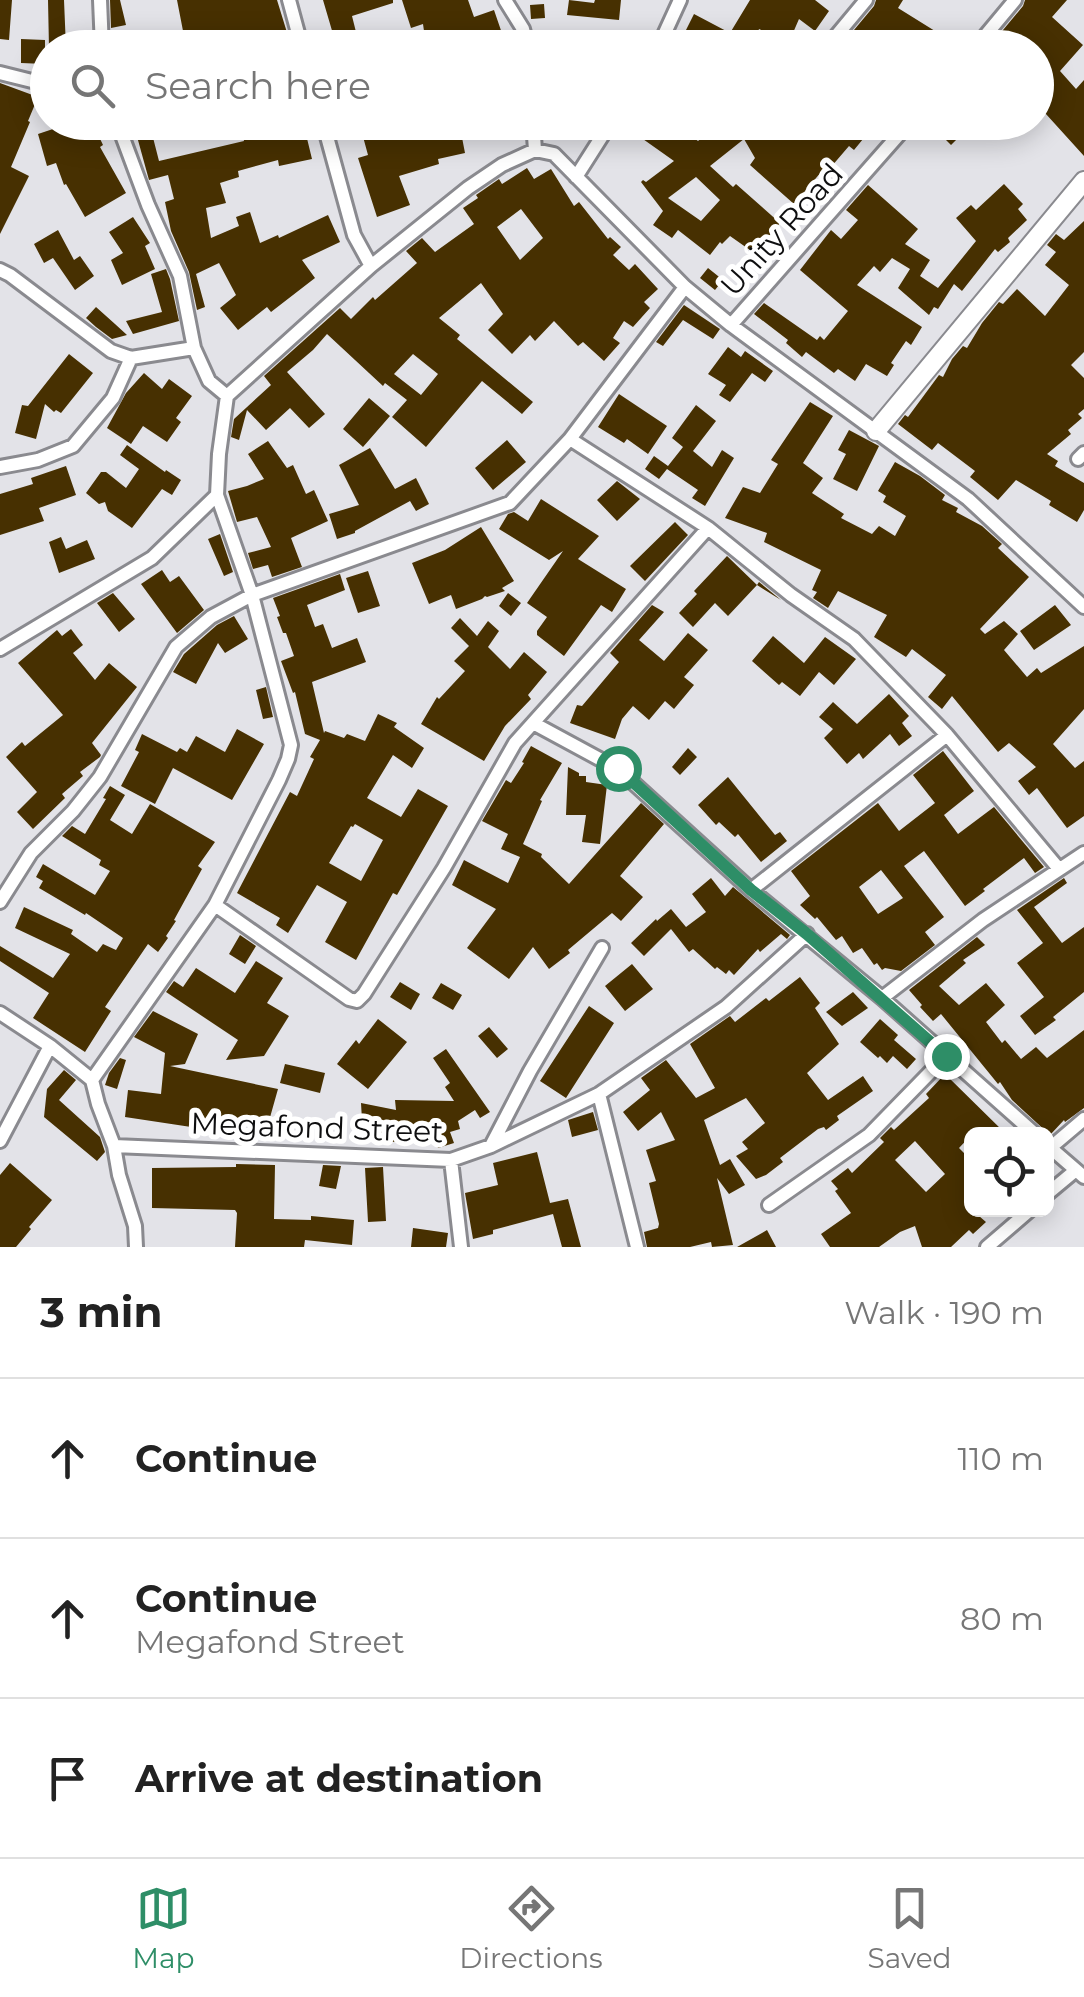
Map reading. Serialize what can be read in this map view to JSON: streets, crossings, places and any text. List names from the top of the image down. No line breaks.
{"streets":{"street":["Unity Road","Megafond Street"]},"page":{"search":"Search here","heading":["3 min","Walk · 190 m"],"list":[["Continue","110 m"],["Continue","Megafond Street","80 m"],"Arrive at destination"],"nav":["Map","Directions","Saved"]}}
